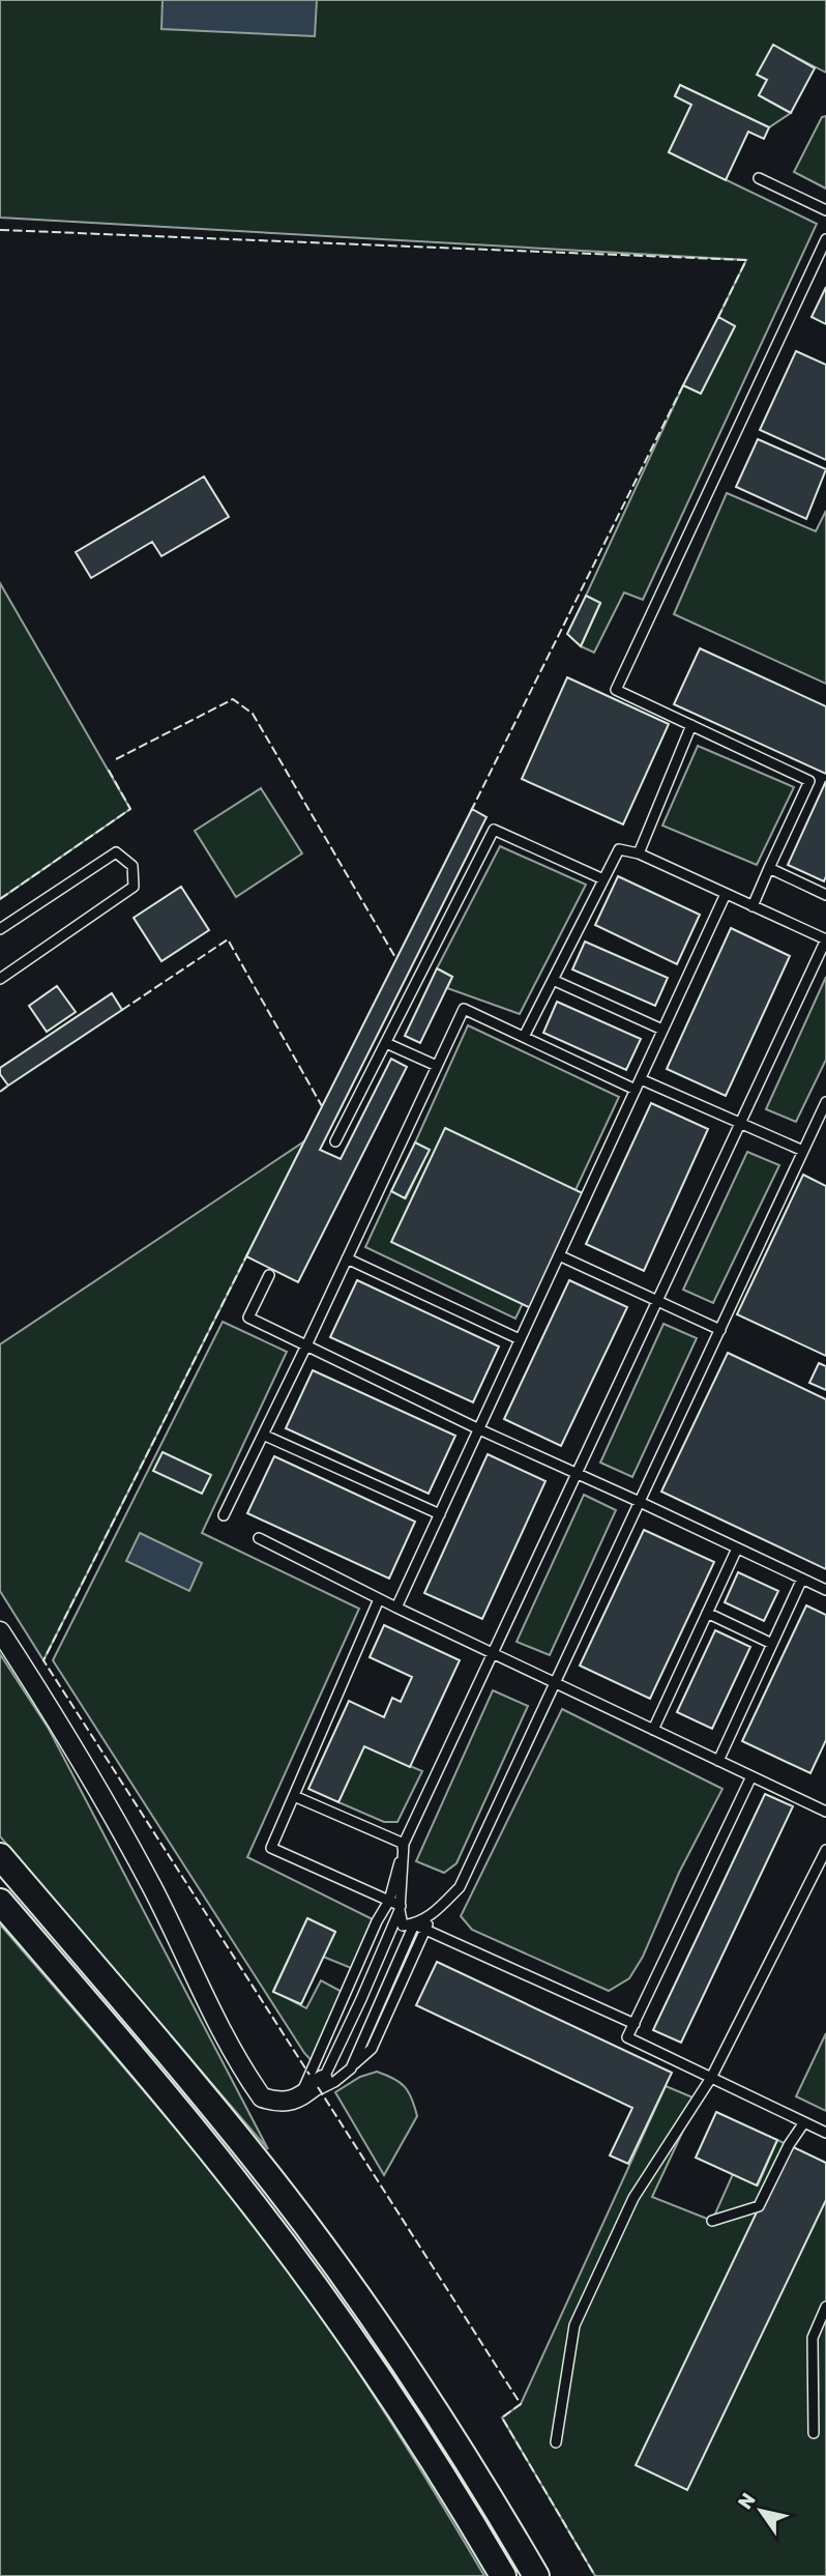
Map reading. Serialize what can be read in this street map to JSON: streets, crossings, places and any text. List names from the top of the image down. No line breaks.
{"north":"top left"}
